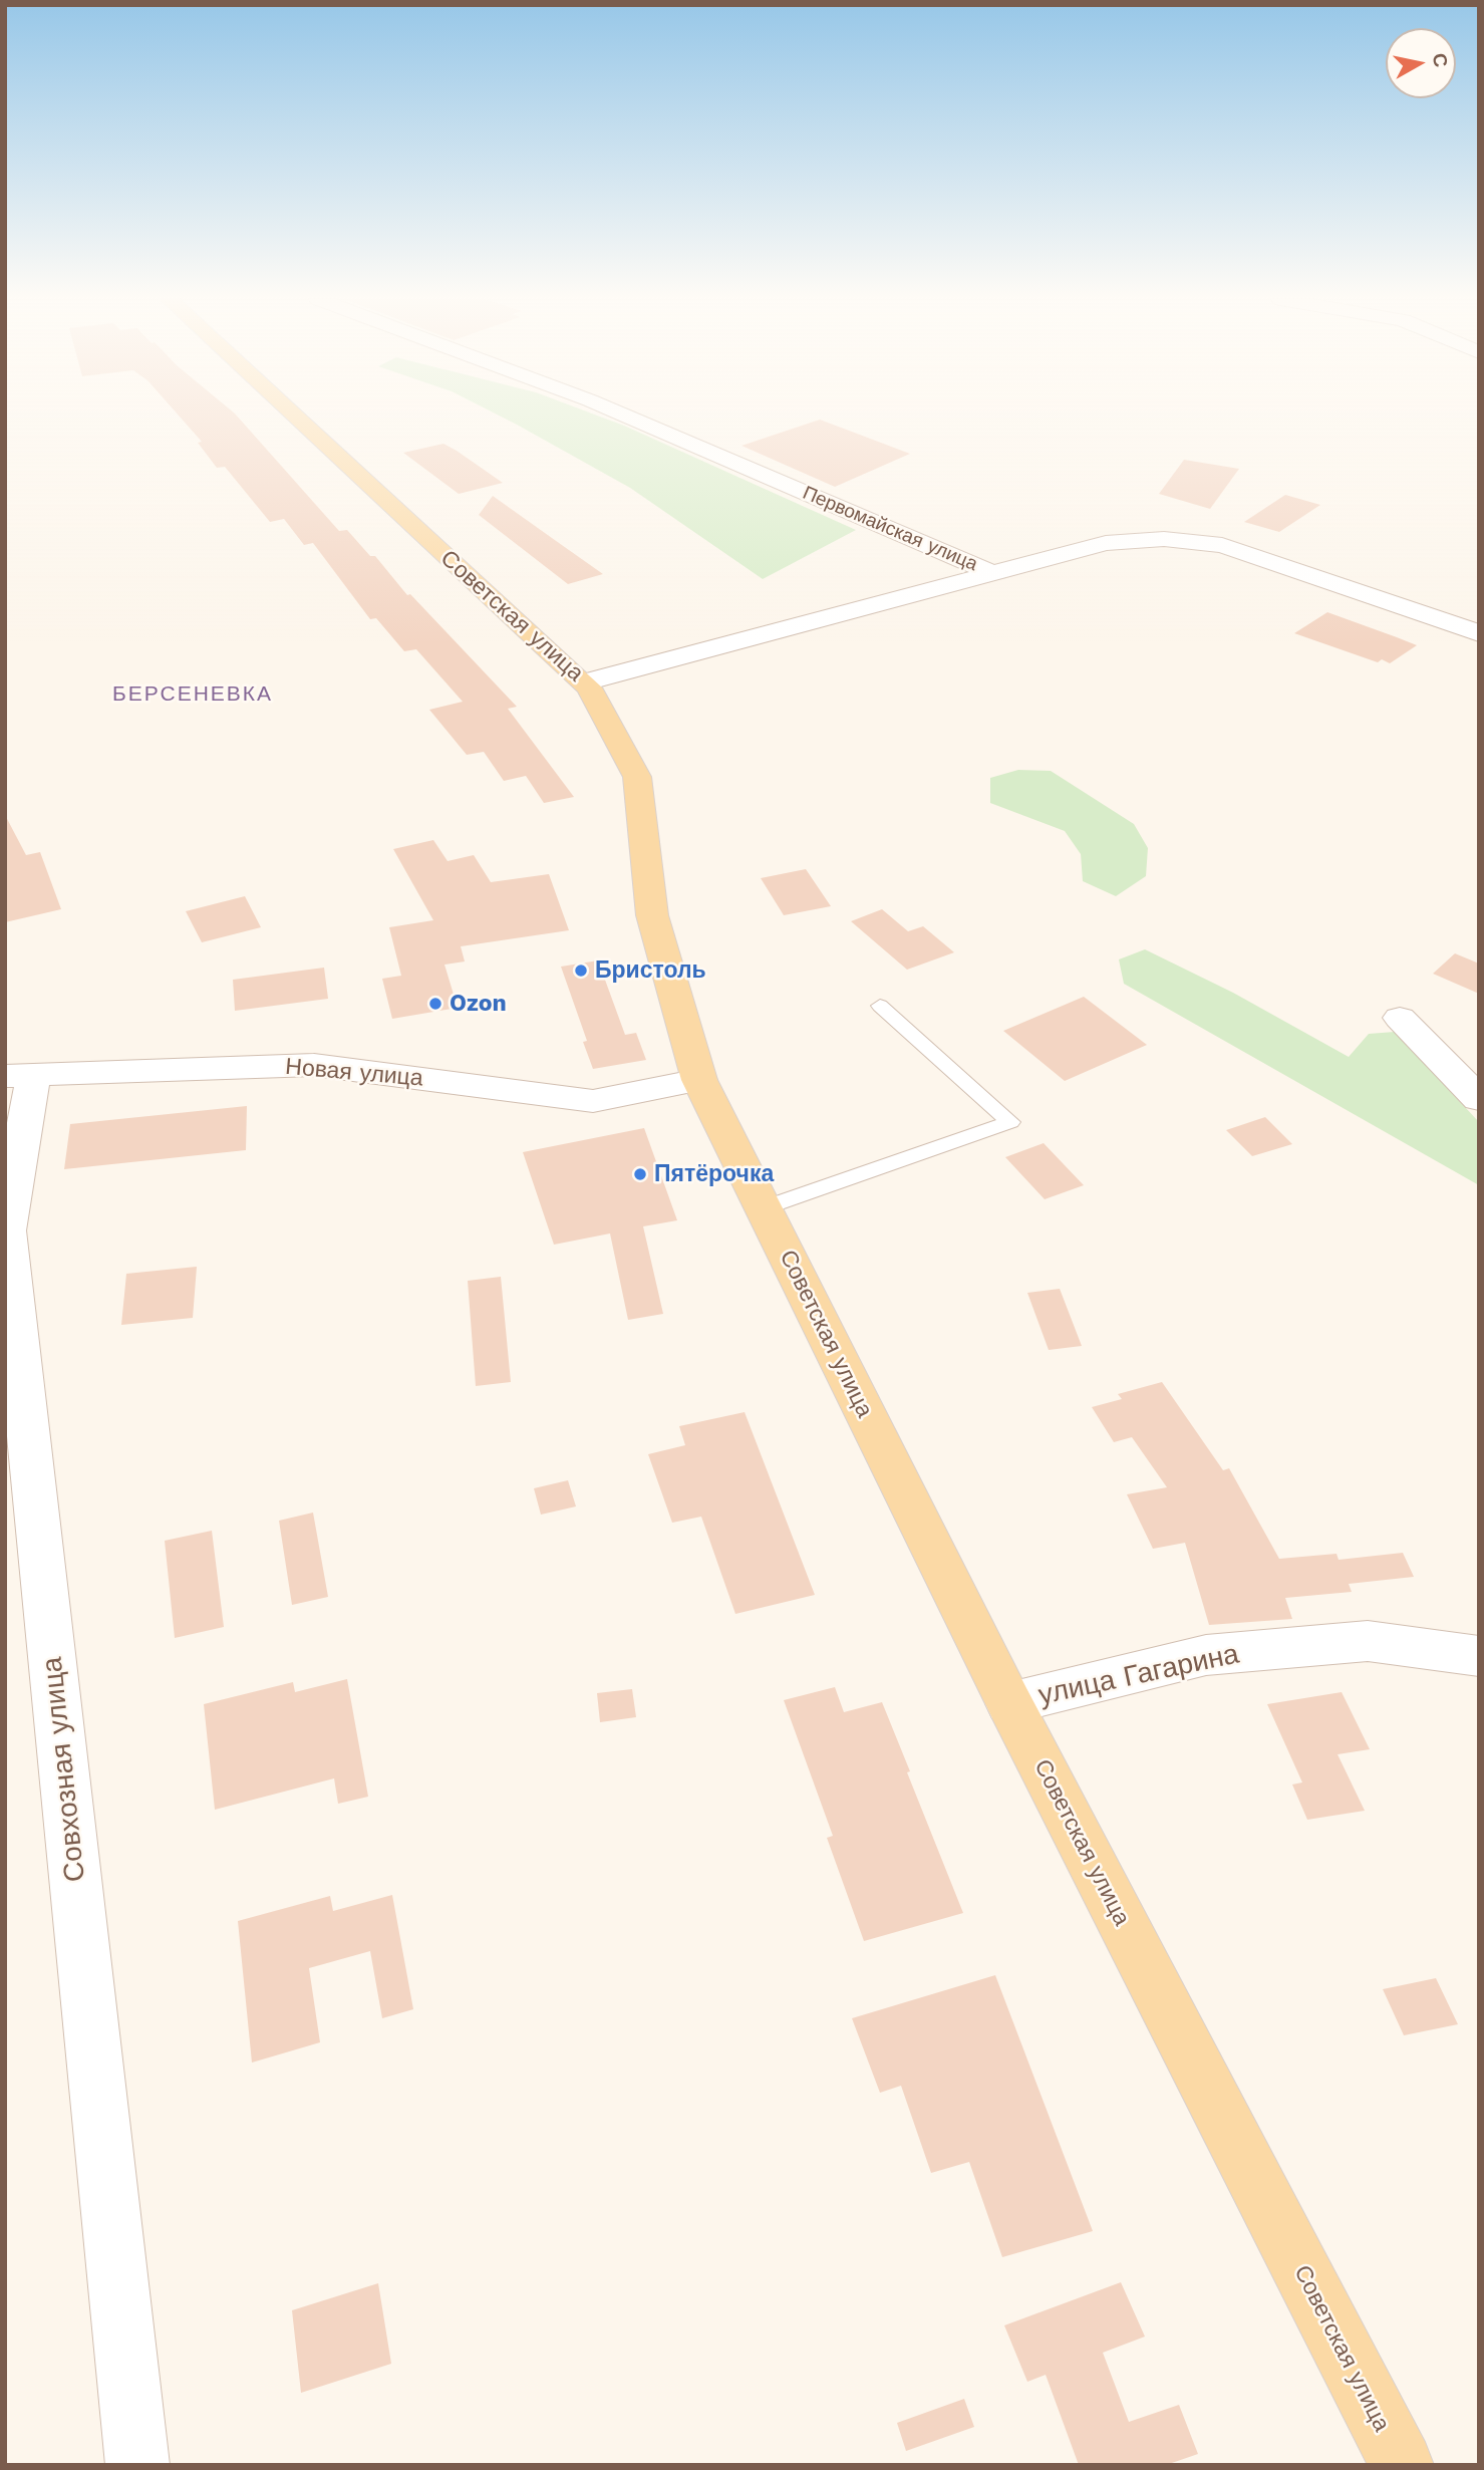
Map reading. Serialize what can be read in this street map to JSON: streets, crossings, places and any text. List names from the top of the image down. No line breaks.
{"streets":{"main road":["Советская улица"],"street":["Первомайская улица","Новая улица","улица Гагарина","Совхозная улица"]},"crossings":[["Первомайская улица","Советская улица"],["Советская улица","Новая улица"],["Советская улица","улица Гагарина"],["Новая улица","Совхозная улица"]],"districts":["БЕРСЕНЕВКА"],"places":["Бристоль","Ozon","Пятёрочка"],"north":"right"}
